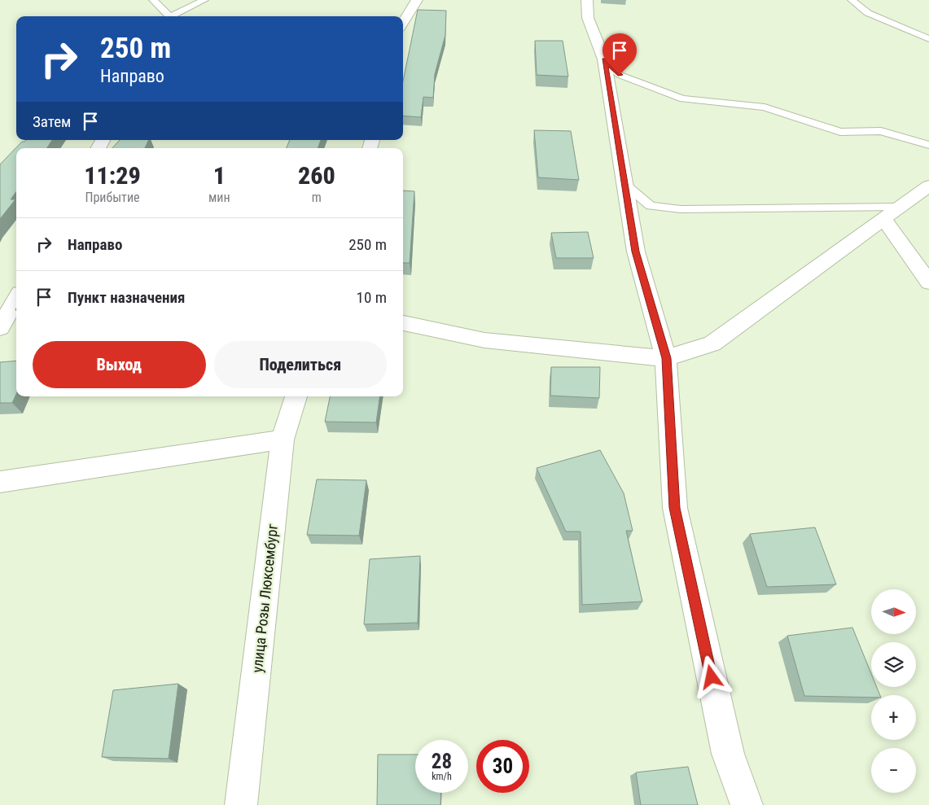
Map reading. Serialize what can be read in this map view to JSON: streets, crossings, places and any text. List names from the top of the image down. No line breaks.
{"streets":{"street":["улица Розы Люксембург"]},"north":"right","page":{"turn":["250 m","Направо"],"then":"Затем","eta":["11:29","Прибытие","1","мин","260","m"],"list":[{"name":"Направо","value":"250 m"},{"name":"Пункт назначения","value":"10 m"}],"buttons":["Выход","Поделиться"],"map_buttons":["+","−"],"speed":"28 km/h","limit":"30"}}
